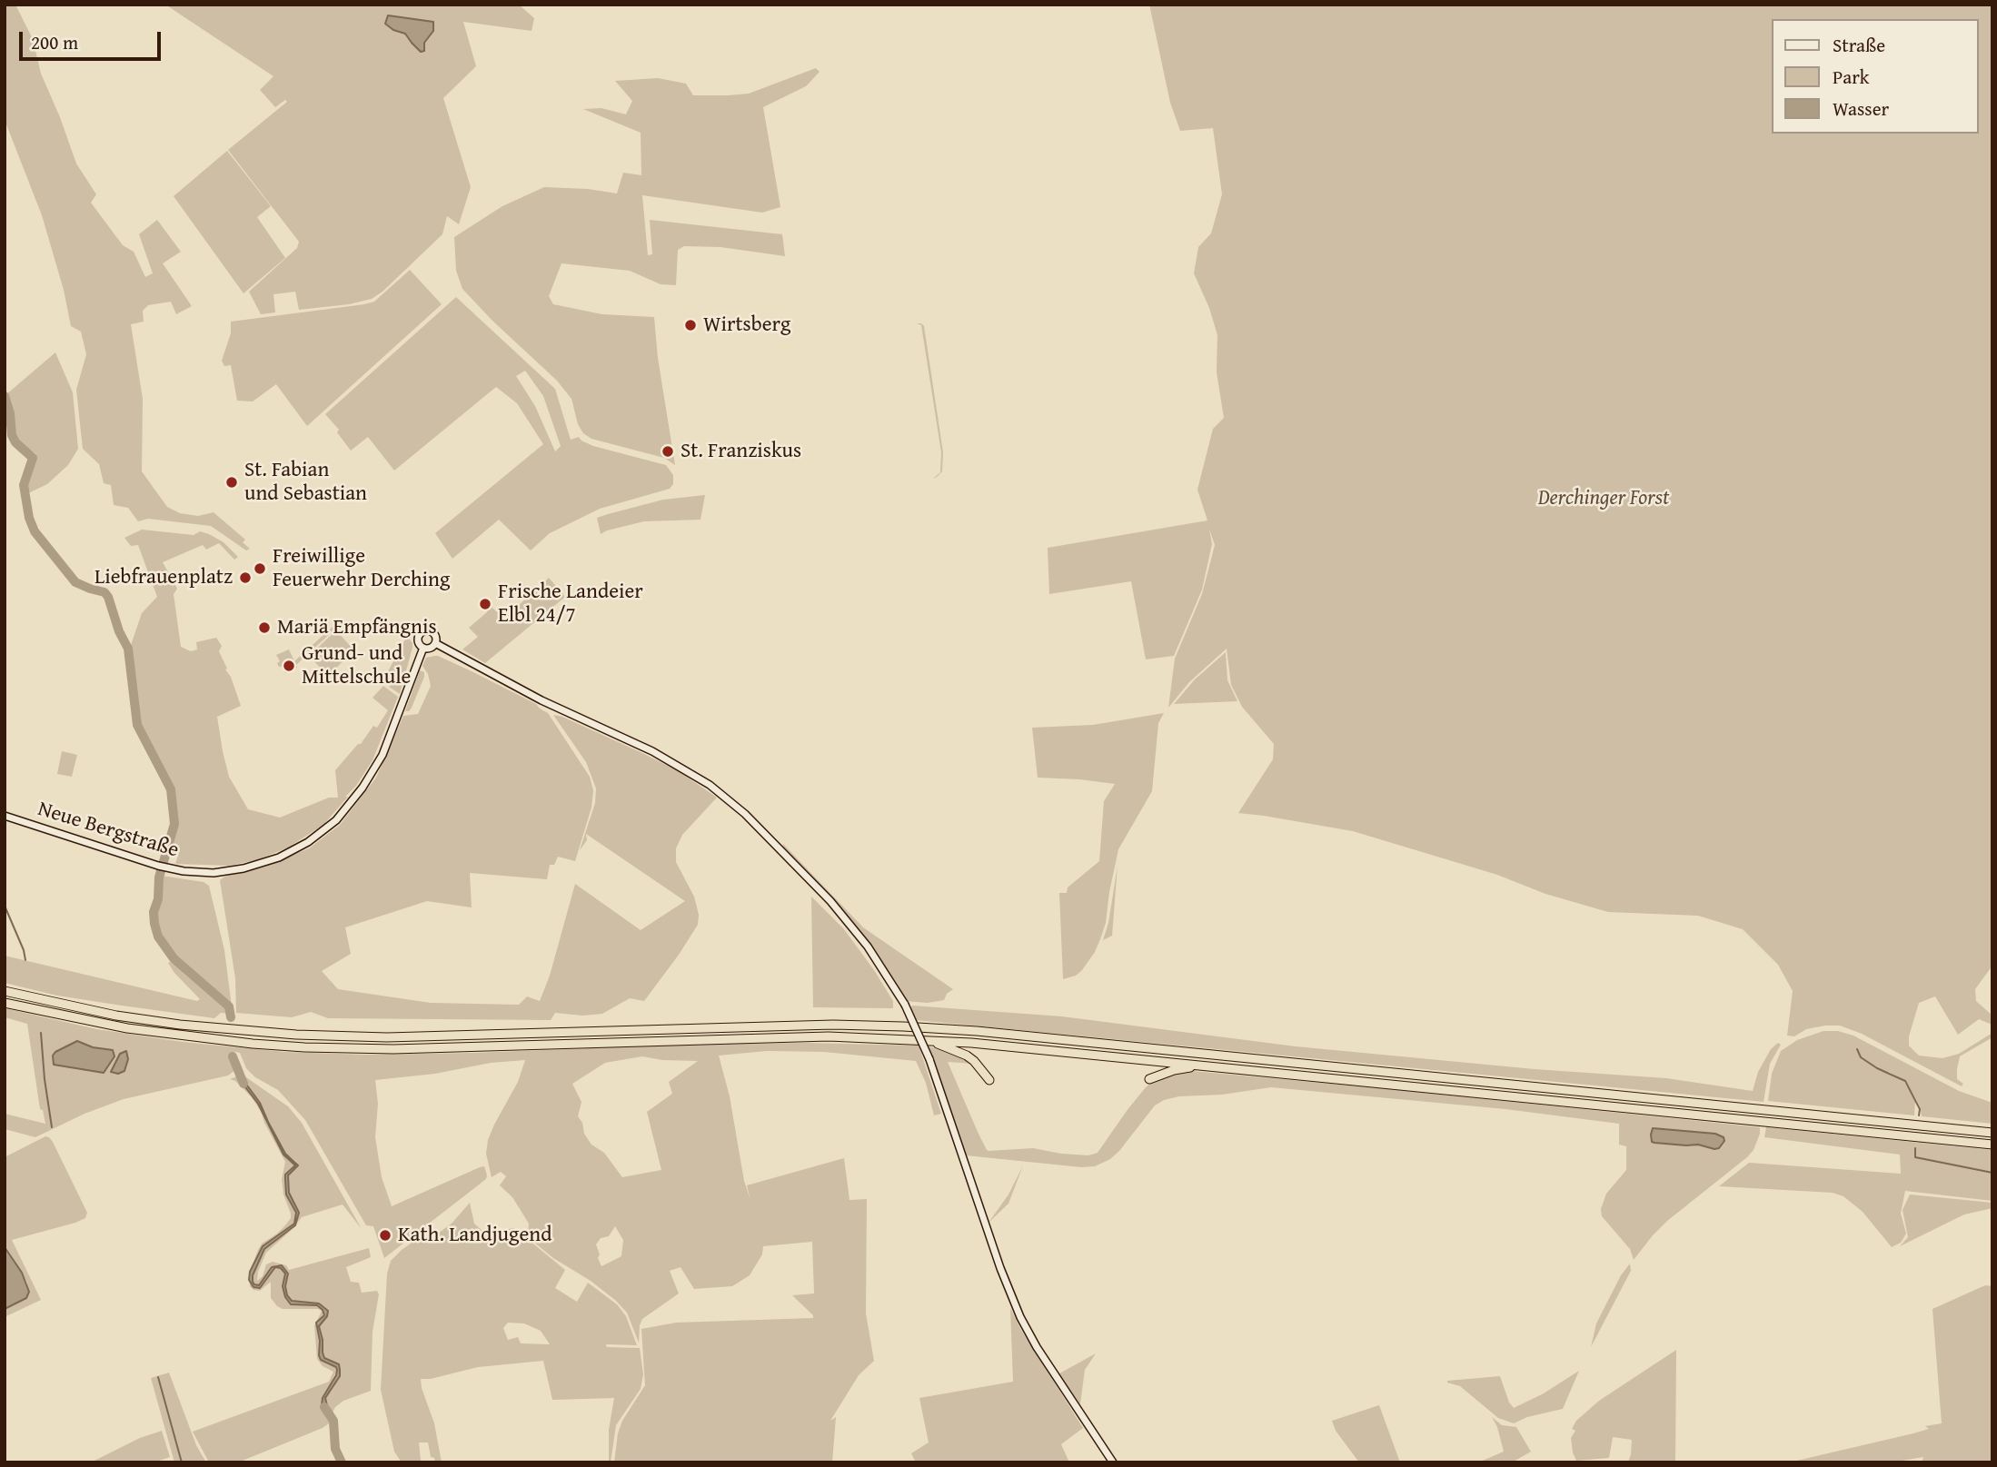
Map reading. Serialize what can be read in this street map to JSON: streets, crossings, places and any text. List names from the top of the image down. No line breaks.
{"streets":{"main road":["Neue Bergstraße"]},"parks":["Derchinger Forst"],"places":["Wirtsberg","St. Franziskus","St. Fabian und Sebastian","Freiwillige Feuerwehr Derching","Liebfrauenplatz","Frische Landeier Elbl 24/7","Mariä Empfängnis","Grund- und Mittelschule","Kath. Landjugend"],"legend":["Straße","Park","Wasser"],"scale_bar":"200 m"}
